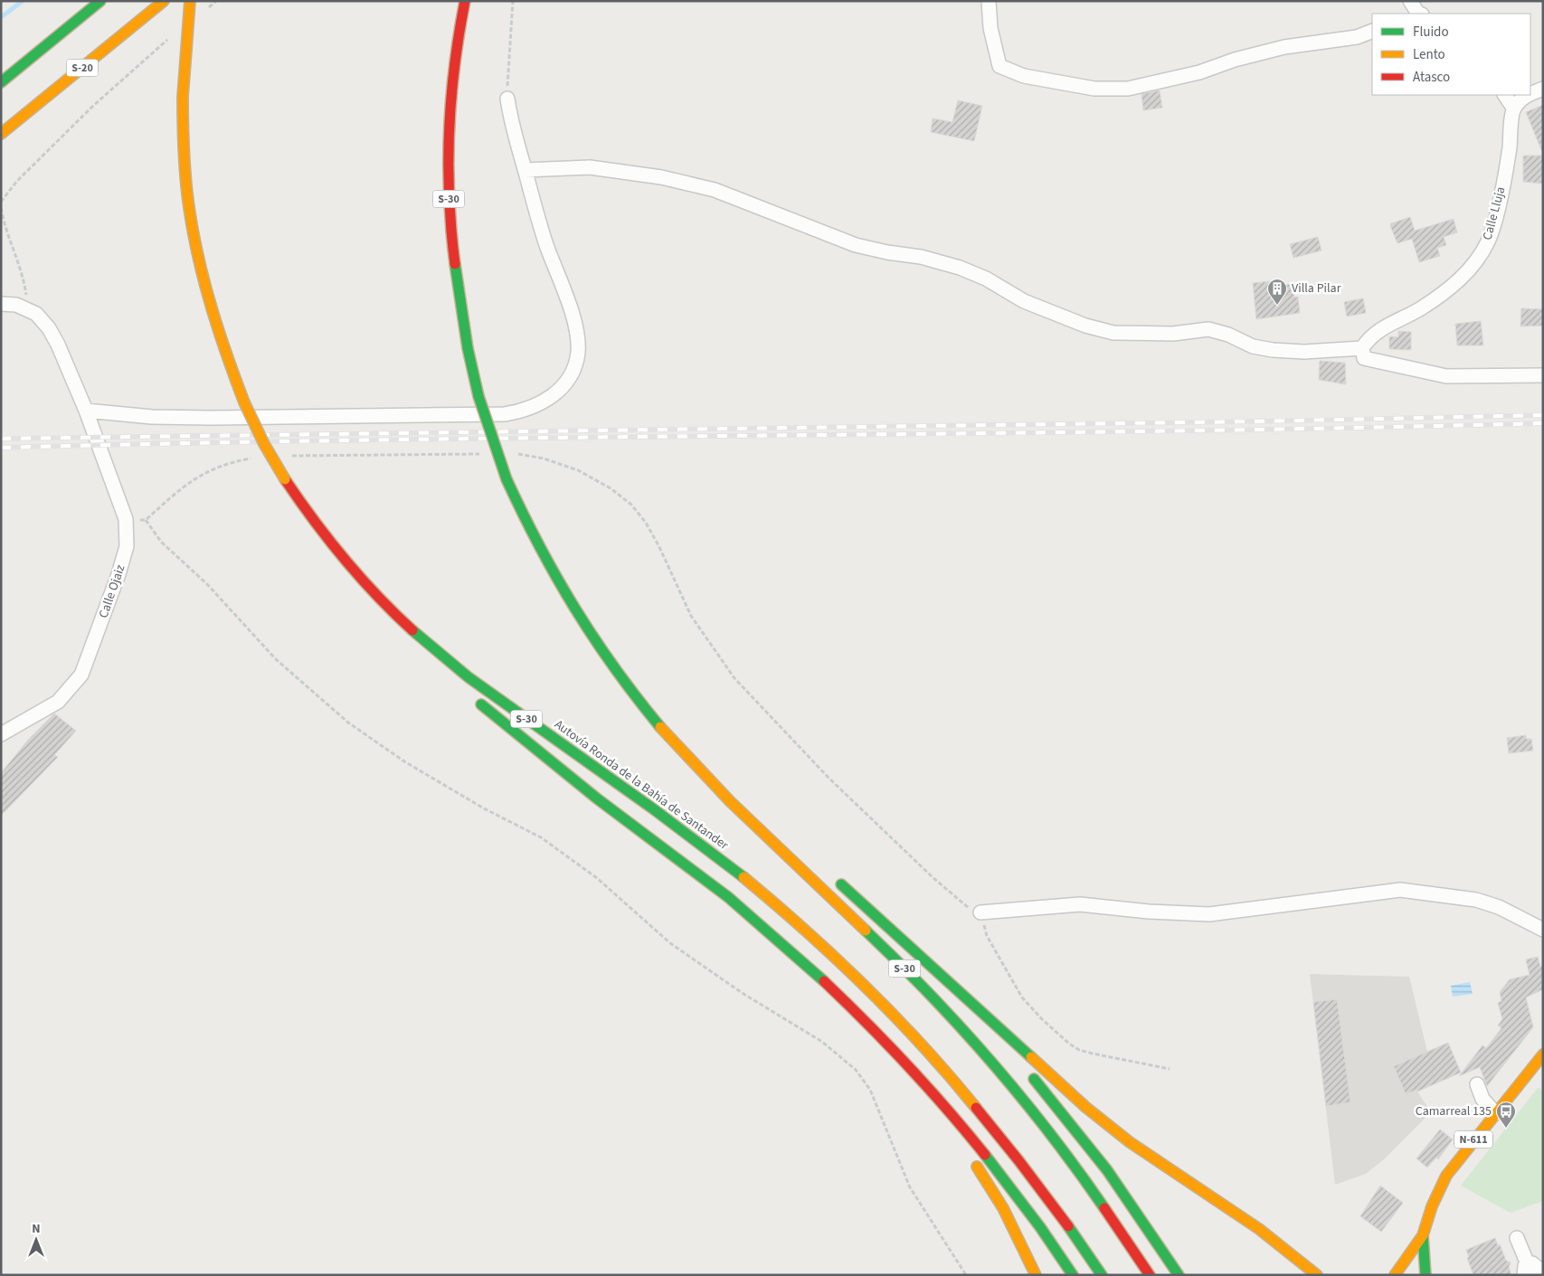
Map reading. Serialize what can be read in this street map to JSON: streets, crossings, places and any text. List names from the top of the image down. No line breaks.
{"streets":{"highway":["S-20","S-30","Autovía Ronda de la Bahía de Santander","N-611"],"street":["Calle Lluja","Calle Ojaiz"]},"places":{"building":["Villa Pilar"],"bus stop":["Camarreal 135"]},"legend":["Fluido","Lento","Atasco"],"north":"top"}
